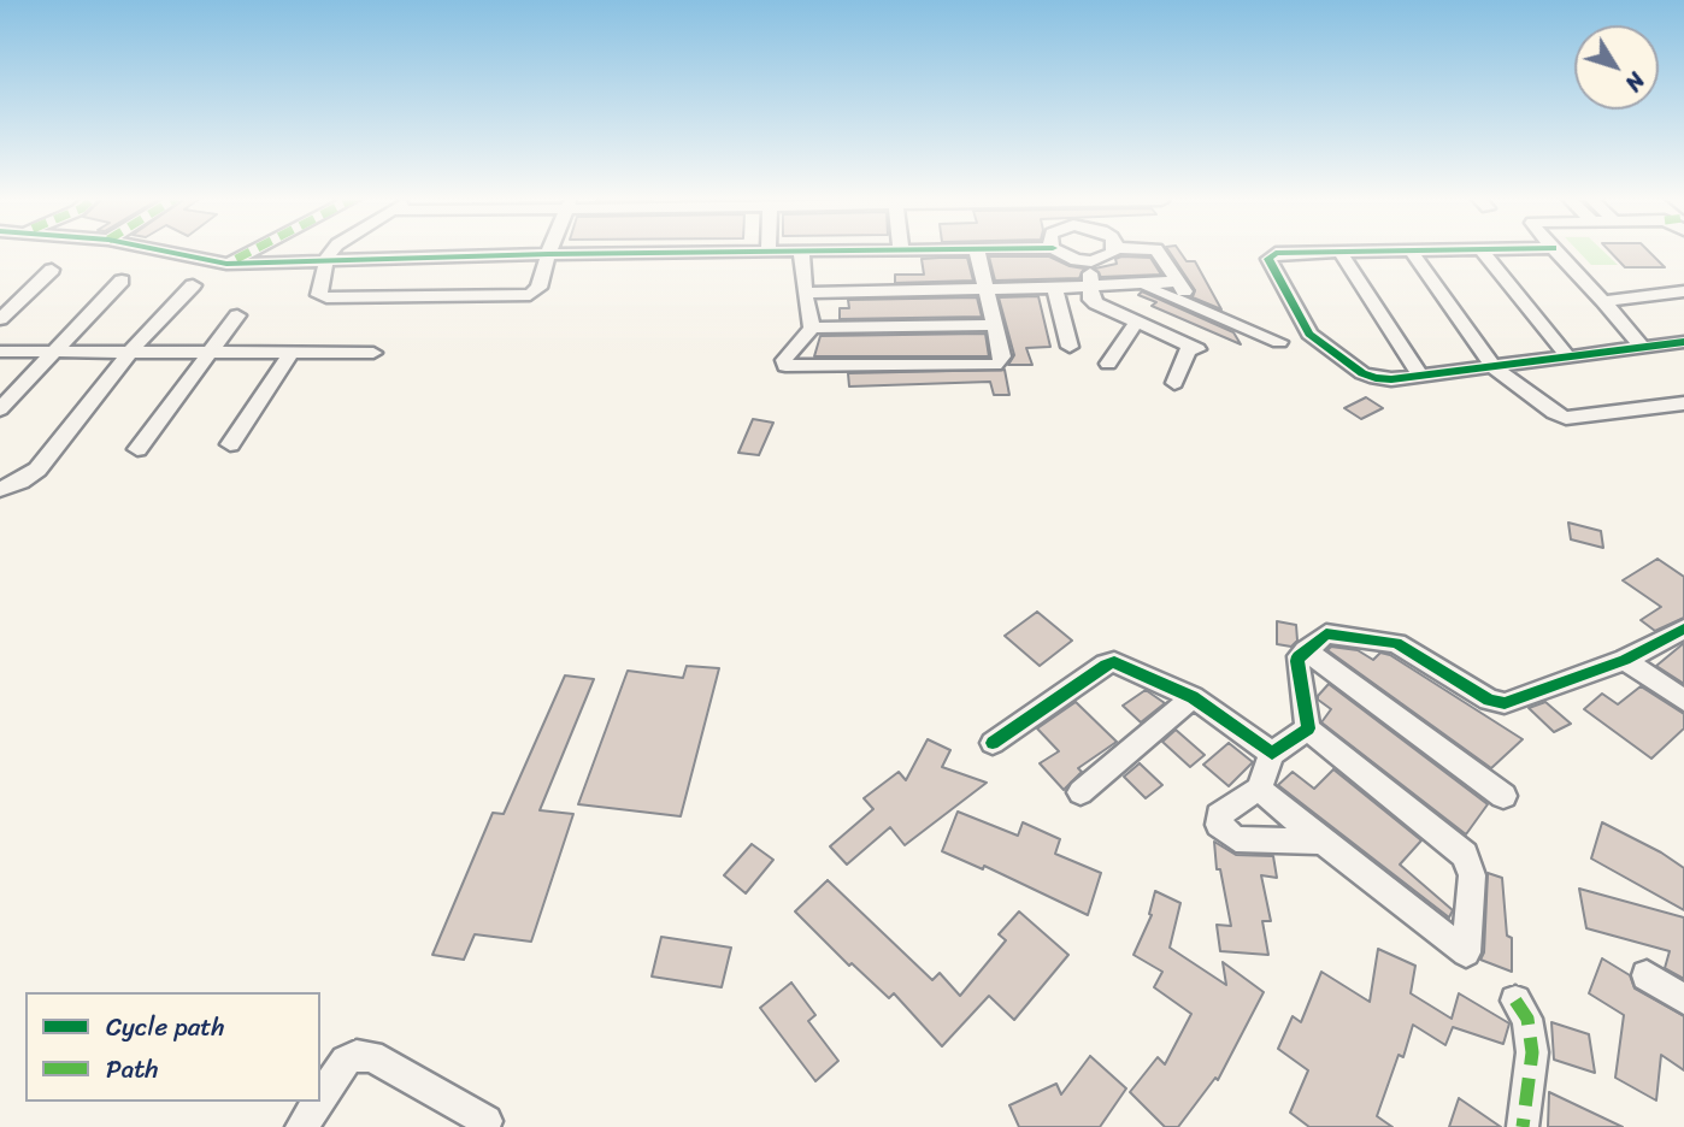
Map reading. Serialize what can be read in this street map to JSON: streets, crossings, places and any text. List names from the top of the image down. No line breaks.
{"legend":["Cycle path","Path"],"north":"bottom right"}
